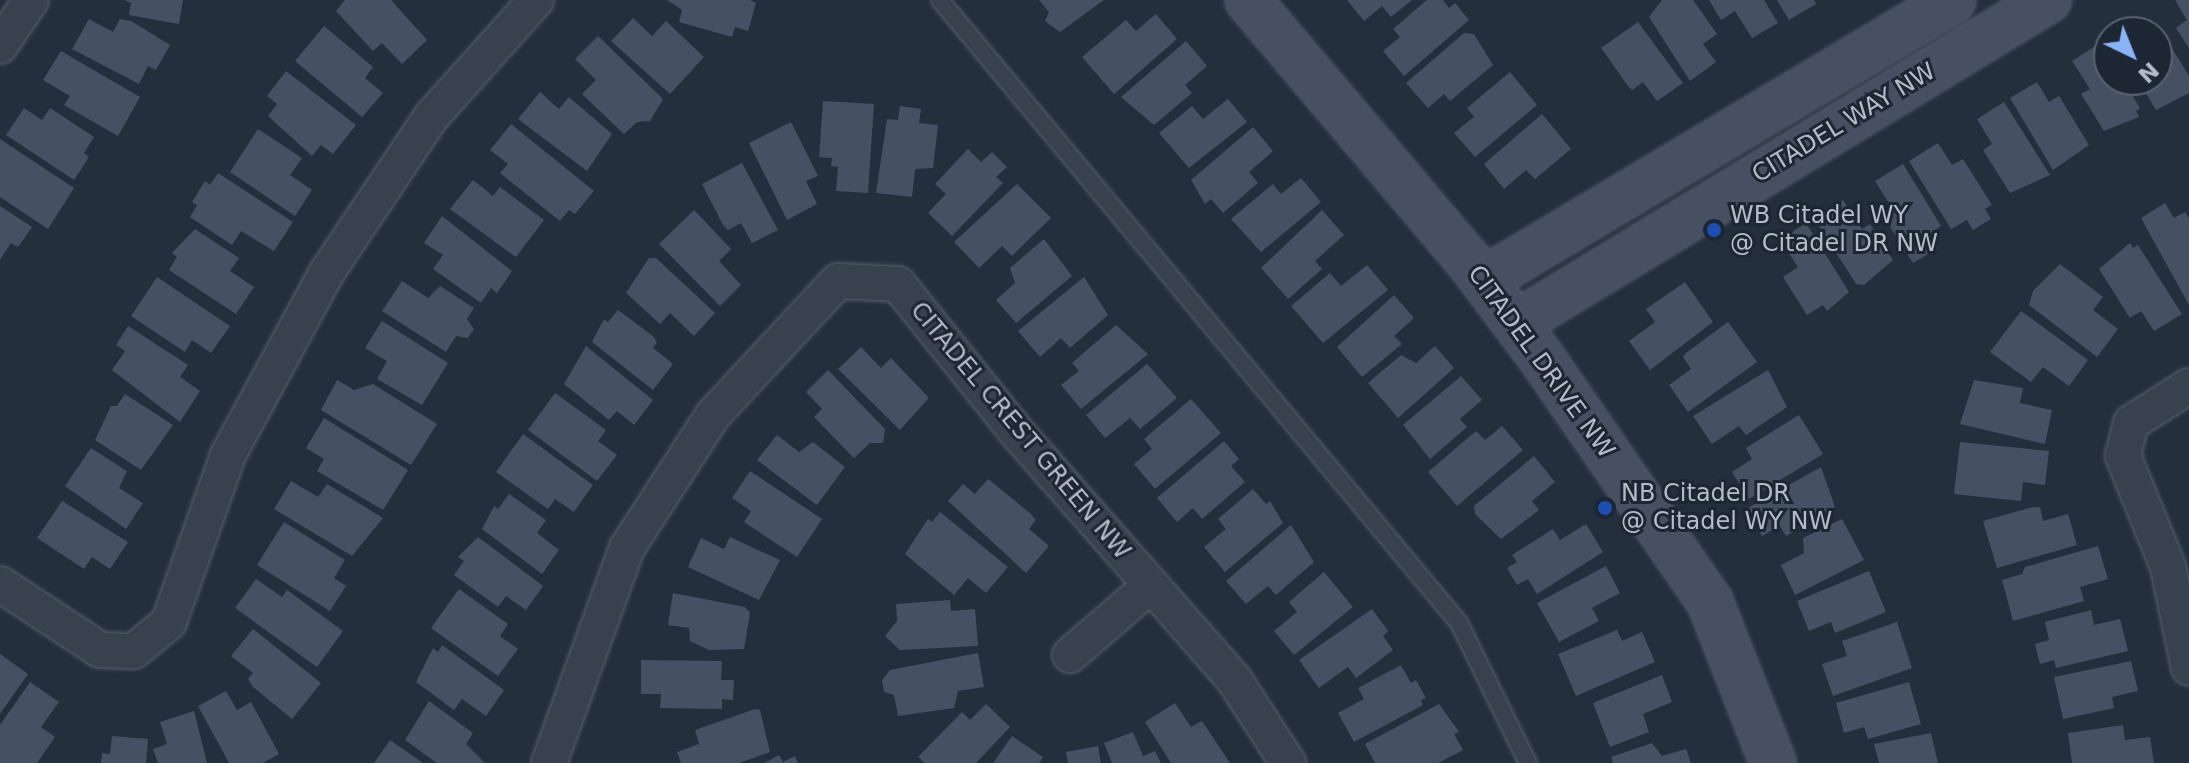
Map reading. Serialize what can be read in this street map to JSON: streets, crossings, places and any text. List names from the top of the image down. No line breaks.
{"streets":{"street":["CITADEL WAY NW","CITADEL DRIVE NW","CITADEL CREST GREEN NW"]},"crossings":[["CITADEL WAY NW","CITADEL DRIVE NW"]],"places":["WB Citadel WY @ Citadel DR NW","NB Citadel DR @ Citadel WY NW"],"north":"bottom right"}
